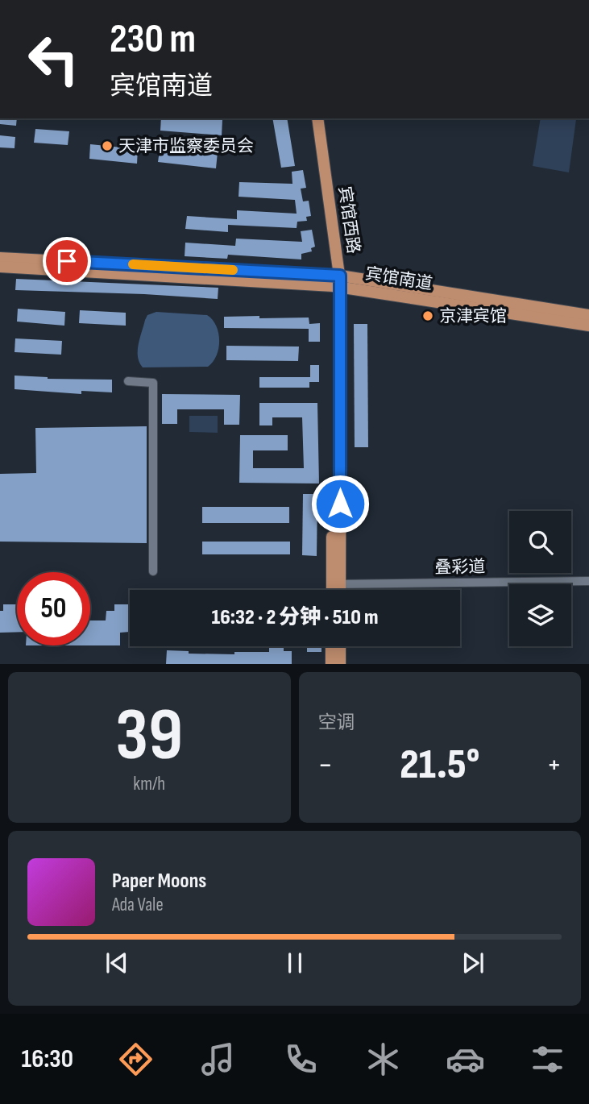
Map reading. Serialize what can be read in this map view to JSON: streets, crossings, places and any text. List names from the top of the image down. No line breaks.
{"streets":{"main road":["宾馆西路","宾馆南道"],"street":["叠彩道"]},"crossings":[["宾馆西路","宾馆南道"],["宾馆西路","叠彩道"]],"places":["天津市监察委员会","京津宾馆"],"page":{"turn":["230 m","宾馆南道"],"limit":"50","trip":"16:32 · 2 分钟 · 510 m","tile":[["39","km/h"],"空调"],"heat":["−","21.5°","+"],"song":["Paper Moons","Ada Vale"],"tabs":"16:30"}}
